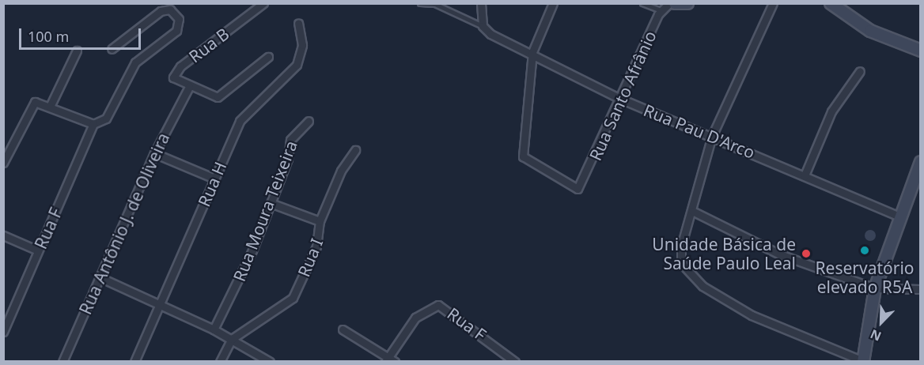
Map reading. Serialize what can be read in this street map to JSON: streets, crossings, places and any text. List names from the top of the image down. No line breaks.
{"streets":{"street":["Rua B","Rua Santo Afrânio","Rua Pau D'Arco","Rua H","Rua Moura Teixeira","Rua Antônio J. de Oliveira","Rua F","Rua I"]},"crossings":[["Rua B","Rua Antônio J. de Oliveira"],["Rua Santo Afrânio","Rua Pau D'Arco"]],"places":["Reservatório elevado R5A","Unidade Básica de Saúde Paulo Leal"],"scale_bar":"100 m","north":"bottom left"}
